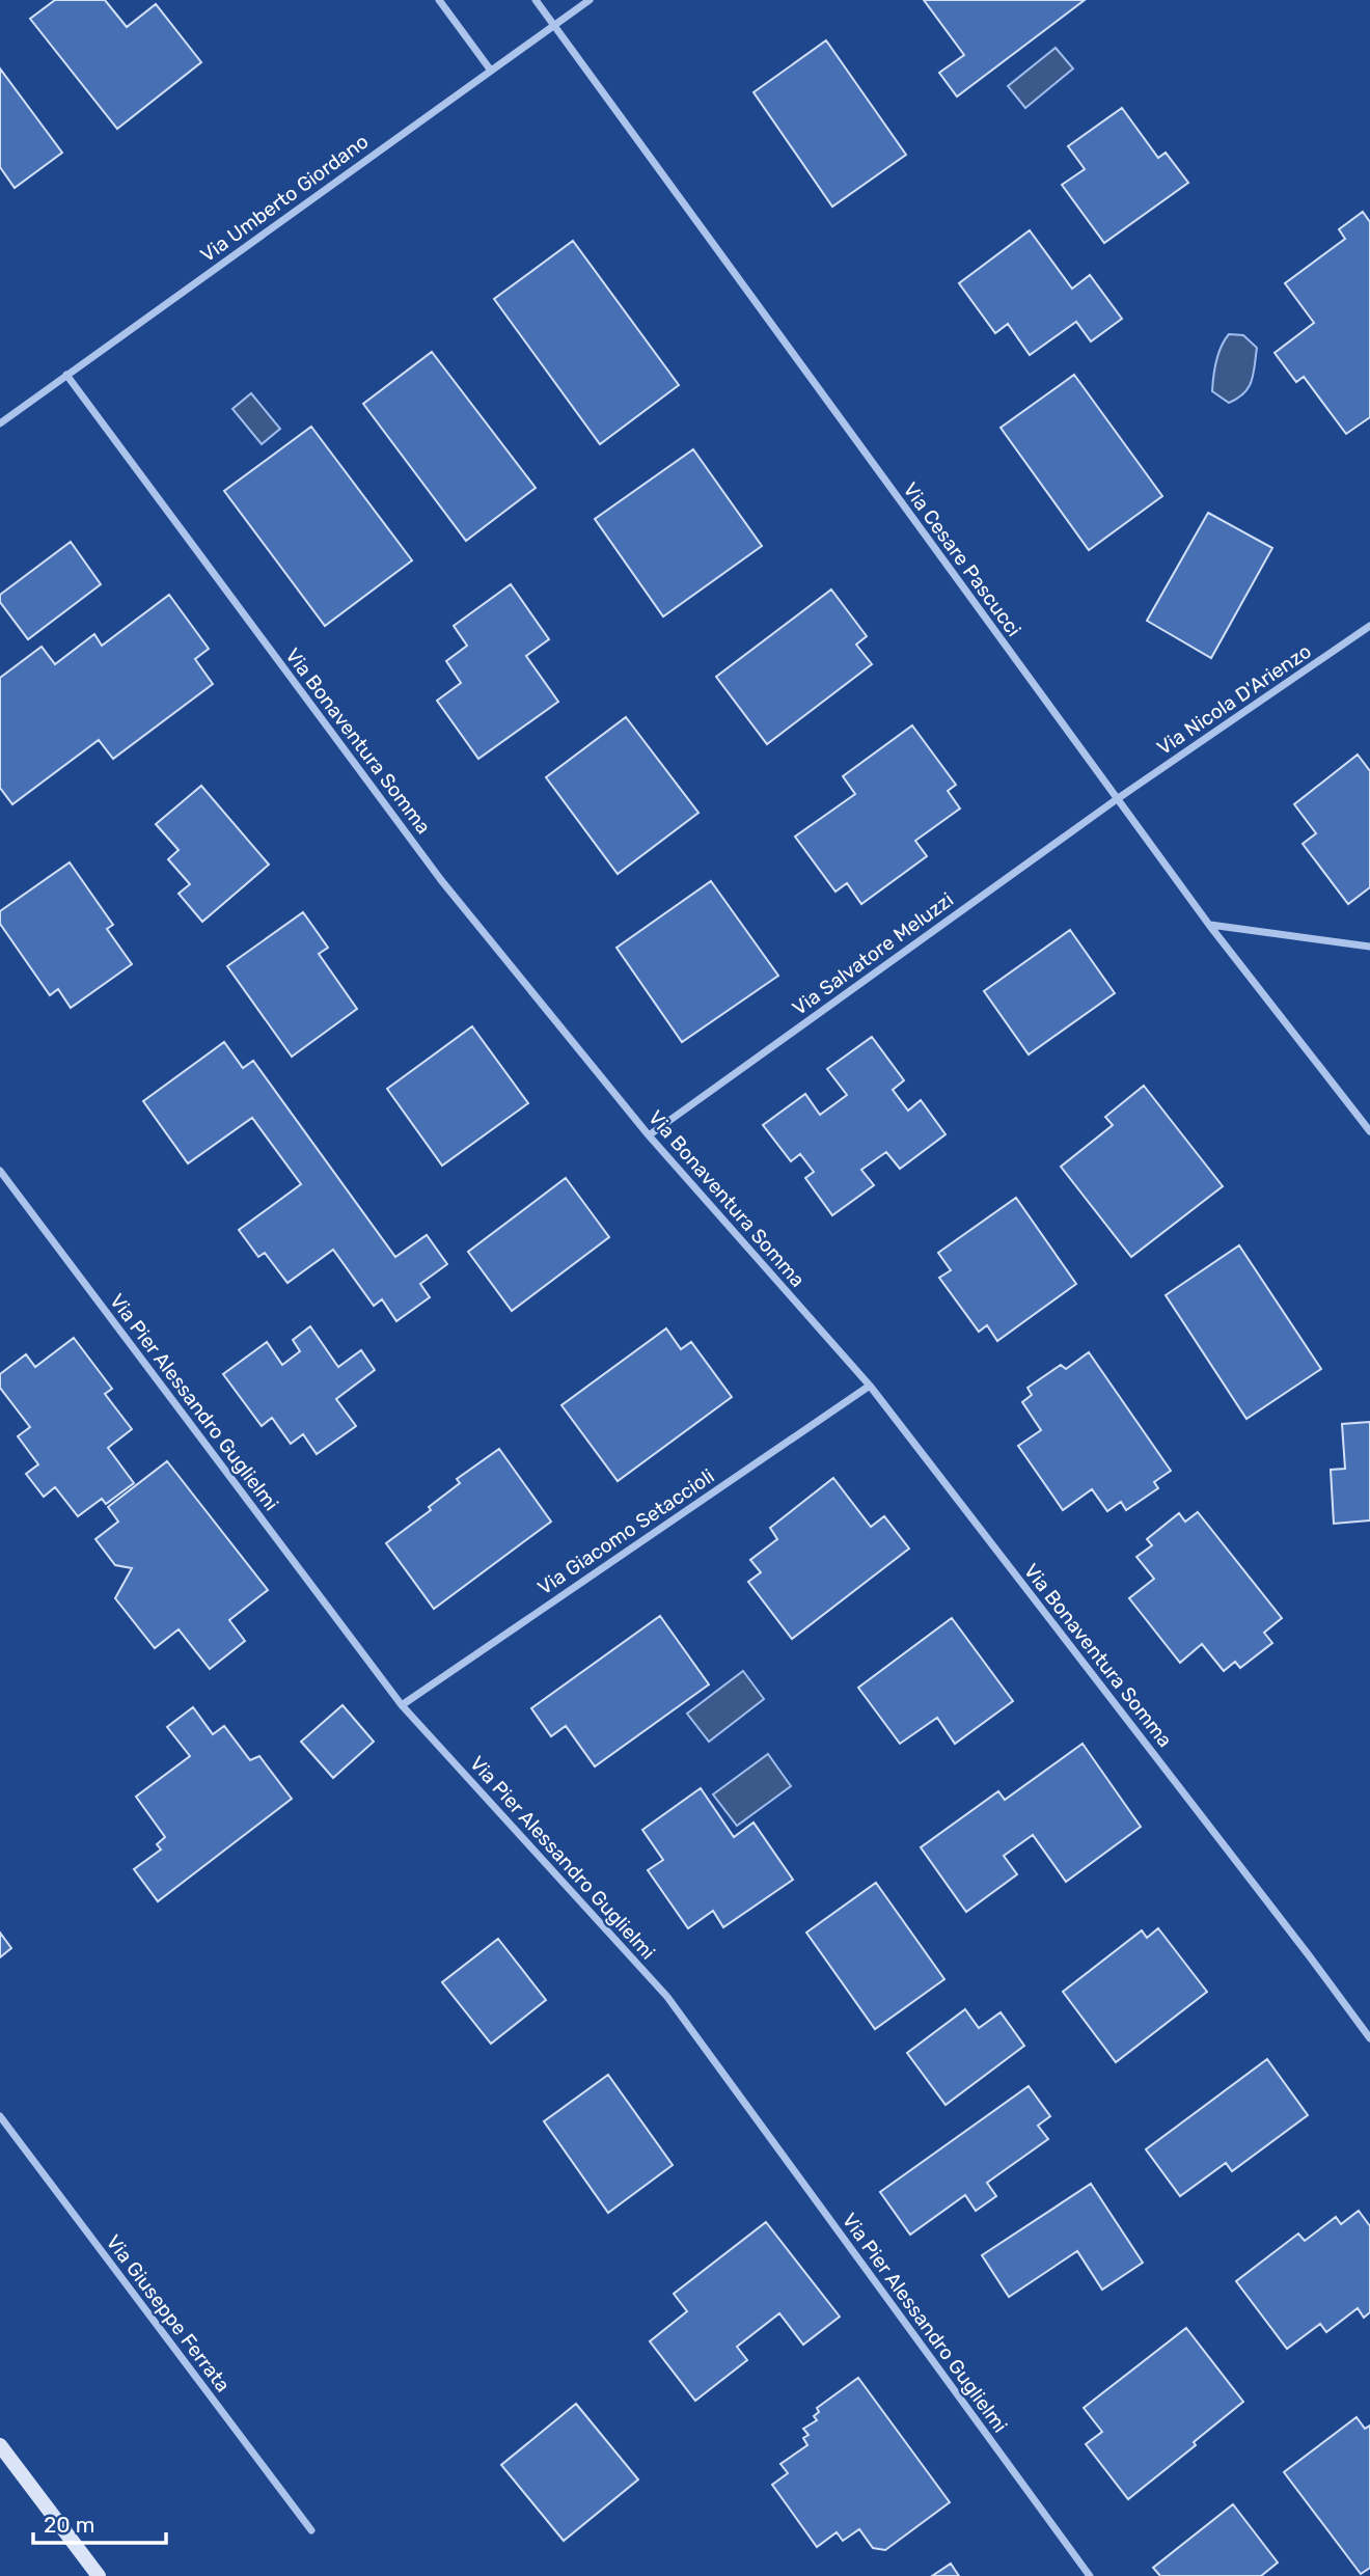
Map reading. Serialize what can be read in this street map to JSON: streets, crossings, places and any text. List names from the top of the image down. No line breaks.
{"streets":{"street":["Via Umberto Giordano","Via Cesare Pascucci","Via Nicola D'Arienzo","Via Bonaventura Somma","Via Salvatore Meluzzi","Via Pier Alessandro Guglielmi","Via Giacomo Setaccioli","Via Giuseppe Ferrata"]},"crossings":[["Via Umberto Giordano","Via Cesare Pascucci"],["Via Umberto Giordano","Via Bonaventura Somma"],["Via Cesare Pascucci","Via Nicola D'Arienzo"],["Via Cesare Pascucci","Via Salvatore Meluzzi"],["Via Nicola D'Arienzo","Via Salvatore Meluzzi"],["Via Bonaventura Somma","Via Salvatore Meluzzi"],["Via Bonaventura Somma","Via Giacomo Setaccioli"],["Via Pier Alessandro Guglielmi","Via Giacomo Setaccioli"]],"scale_bar":"20 m"}
